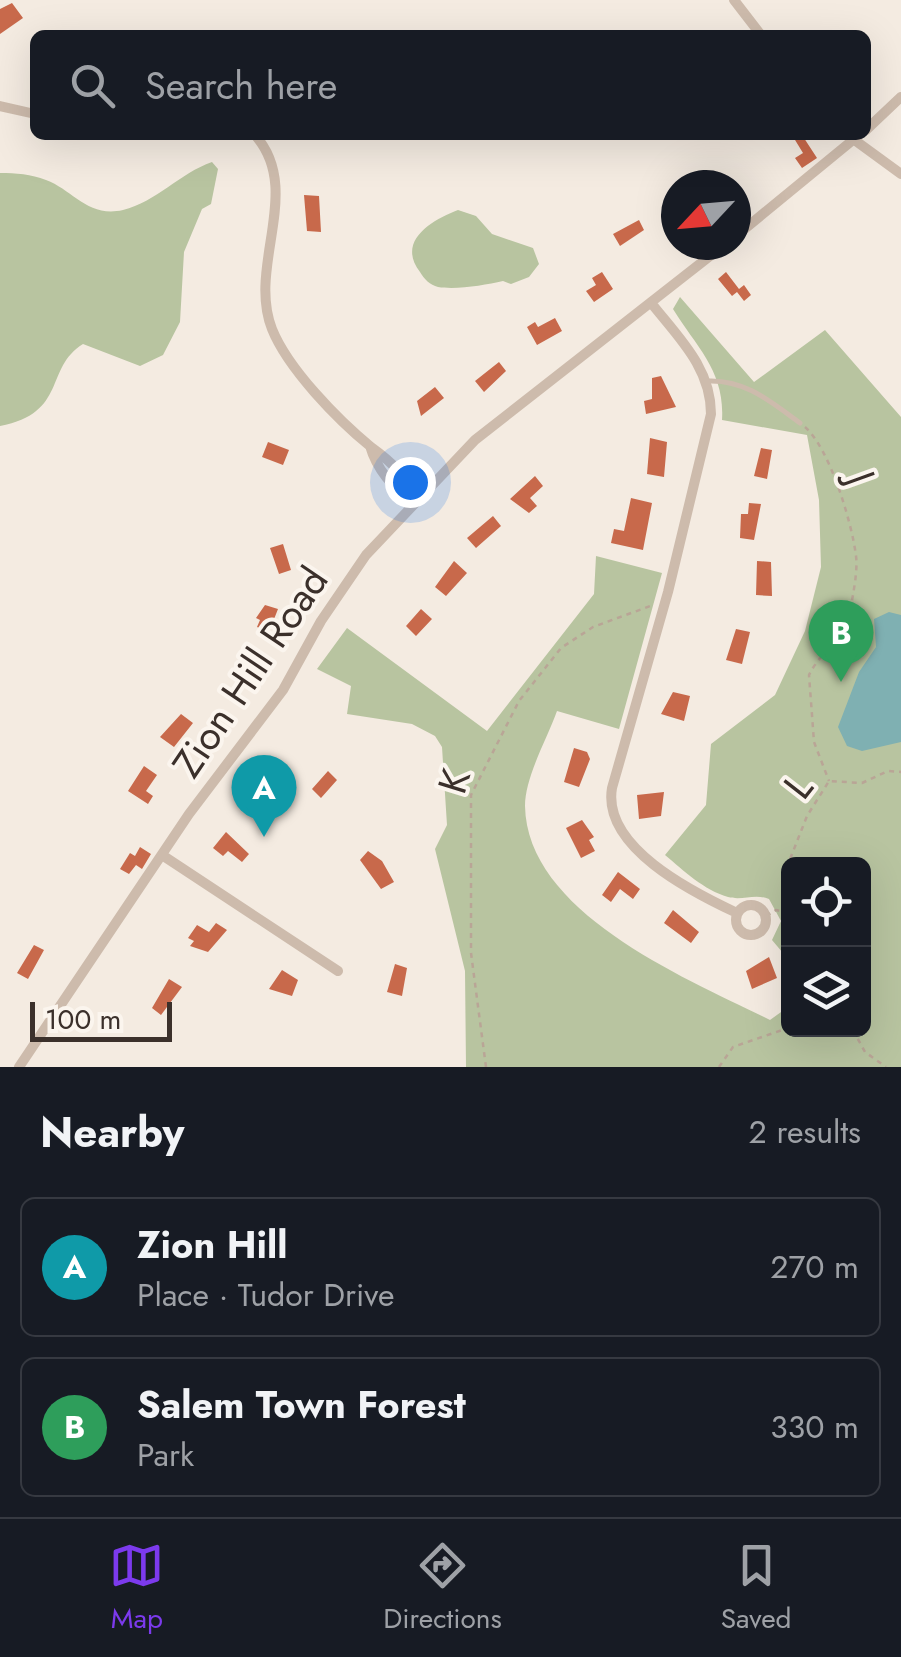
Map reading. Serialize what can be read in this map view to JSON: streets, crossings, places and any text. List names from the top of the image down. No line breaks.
{"streets":{"street":["Zion Hill Road"],"path":["J","K","L"]},"crossings":[["J","L"]],"scale_bar":"100 m","north":"bottom left","page":{"search":"Search here","pins":["B","A"],"scale":"100 m","heading":["Nearby","2 results"],"list":[{"mark":"A","name":"Zion Hill","note":"Place · Tudor Drive","value":"270 m"},{"mark":"B","name":"Salem Town Forest","note":"Park","value":"330 m"}],"nav":["Map","Directions","Saved"]}}
